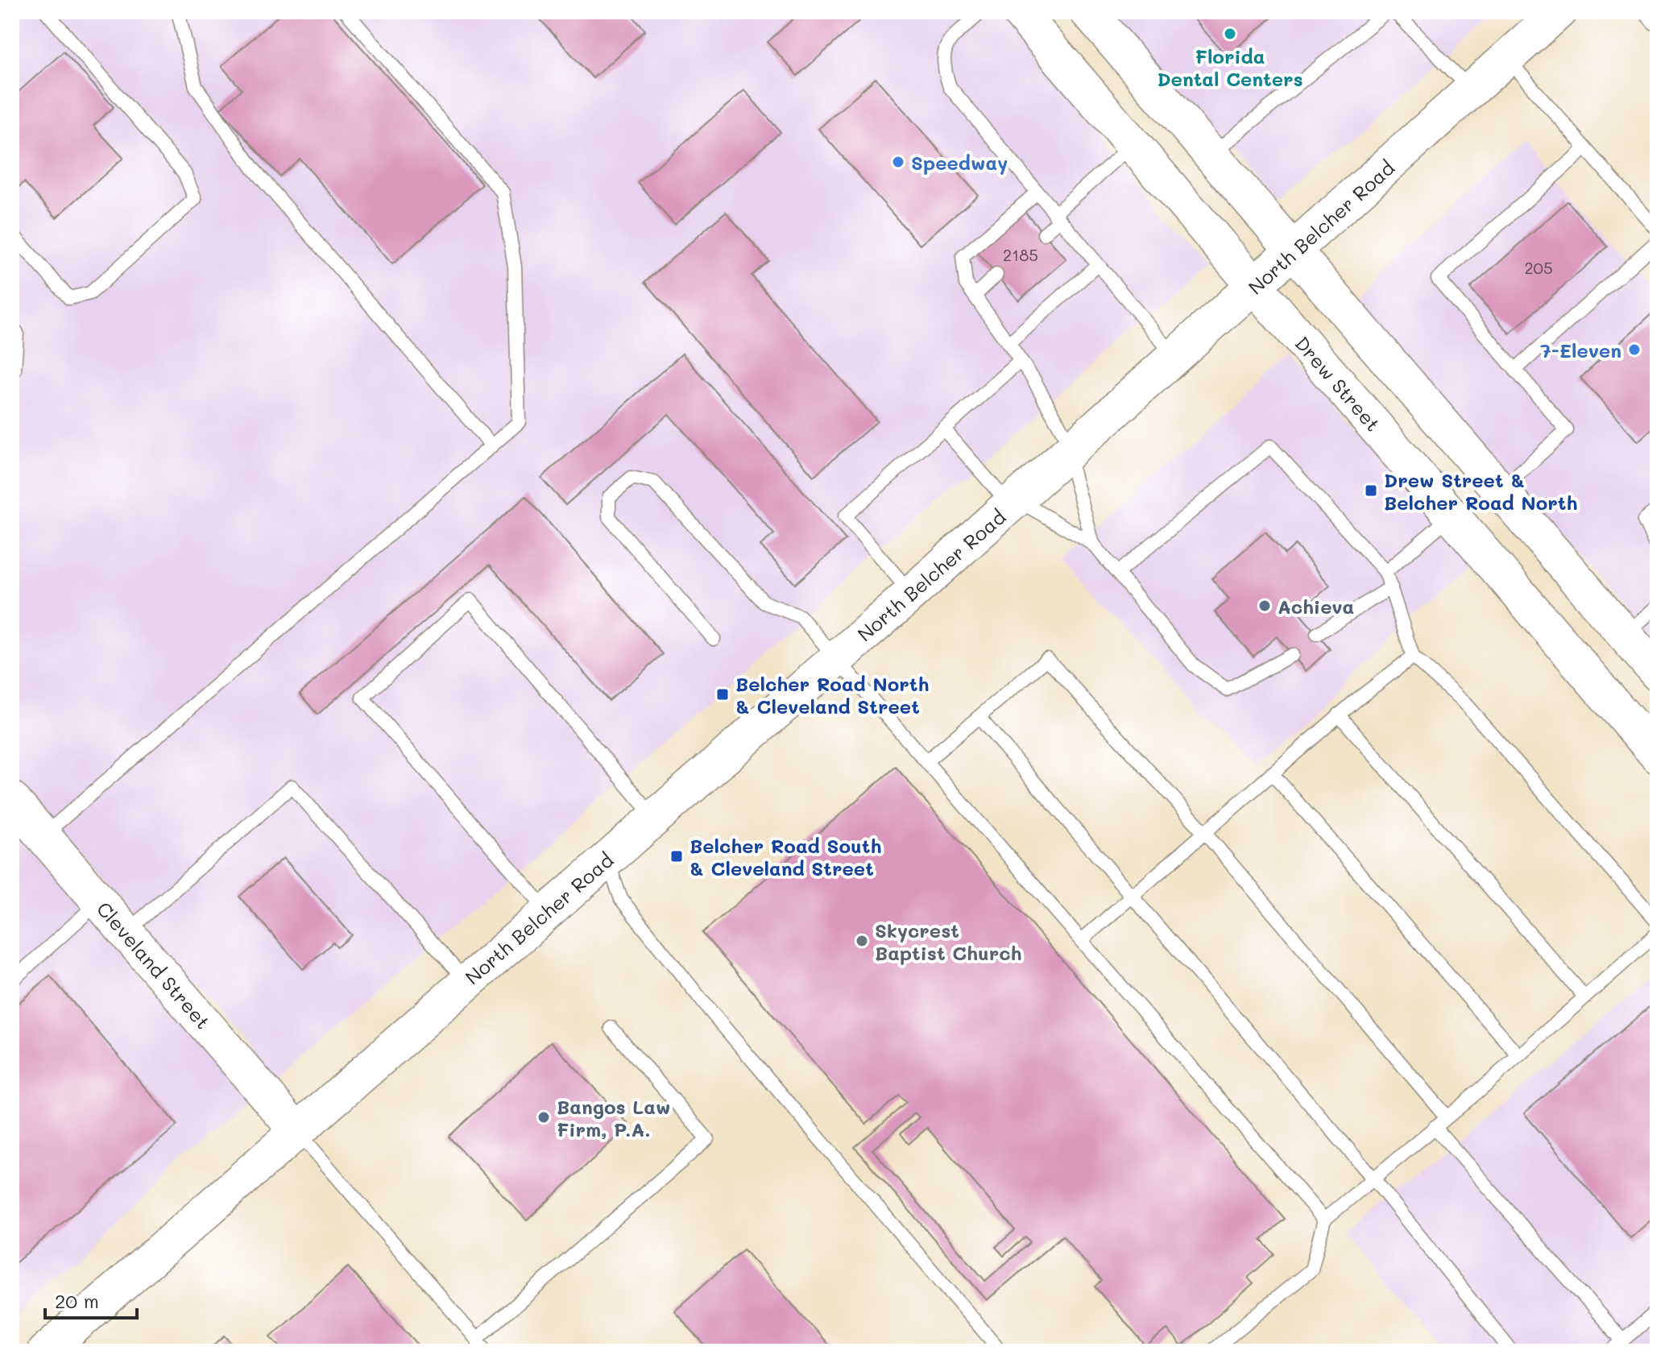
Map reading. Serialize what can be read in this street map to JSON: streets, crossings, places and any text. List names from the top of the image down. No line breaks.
{"streets":{"main road":["North Belcher Road","Drew Street","Cleveland Street"]},"crossings":[["North Belcher Road","Drew Street"],["North Belcher Road","Cleveland Street"]],"places":{"other":["Florida Dental Centers","Speedway","7-Eleven","Achieva","Skycrest Baptist Church","Bangos Law Firm, P.A."],"transit":["Drew Street & Belcher Road North","Belcher Road North & Cleveland Street","Belcher Road South & Cleveland Street"]},"house_numbers":["2185","205"],"scale_bar":"20 m"}
